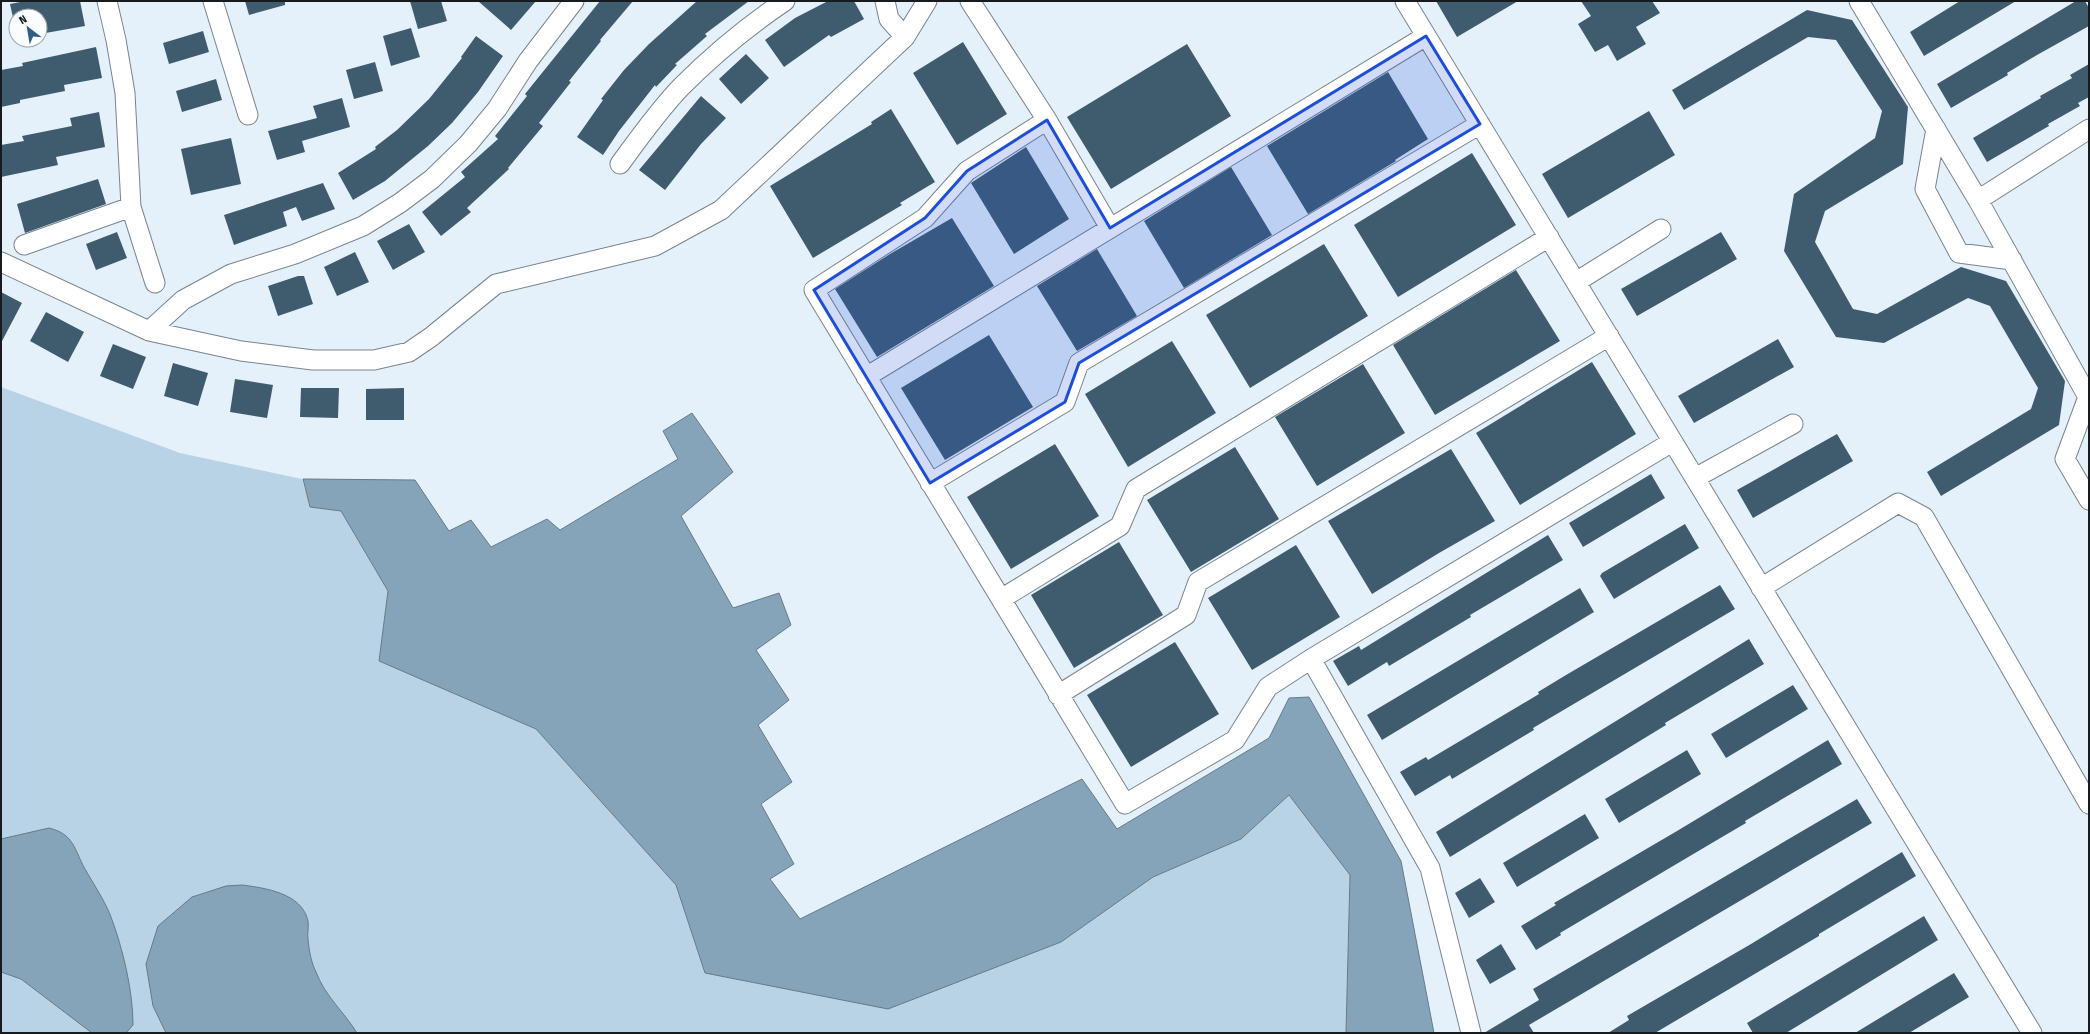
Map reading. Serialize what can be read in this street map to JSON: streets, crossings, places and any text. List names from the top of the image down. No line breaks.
{"north":"top left"}
